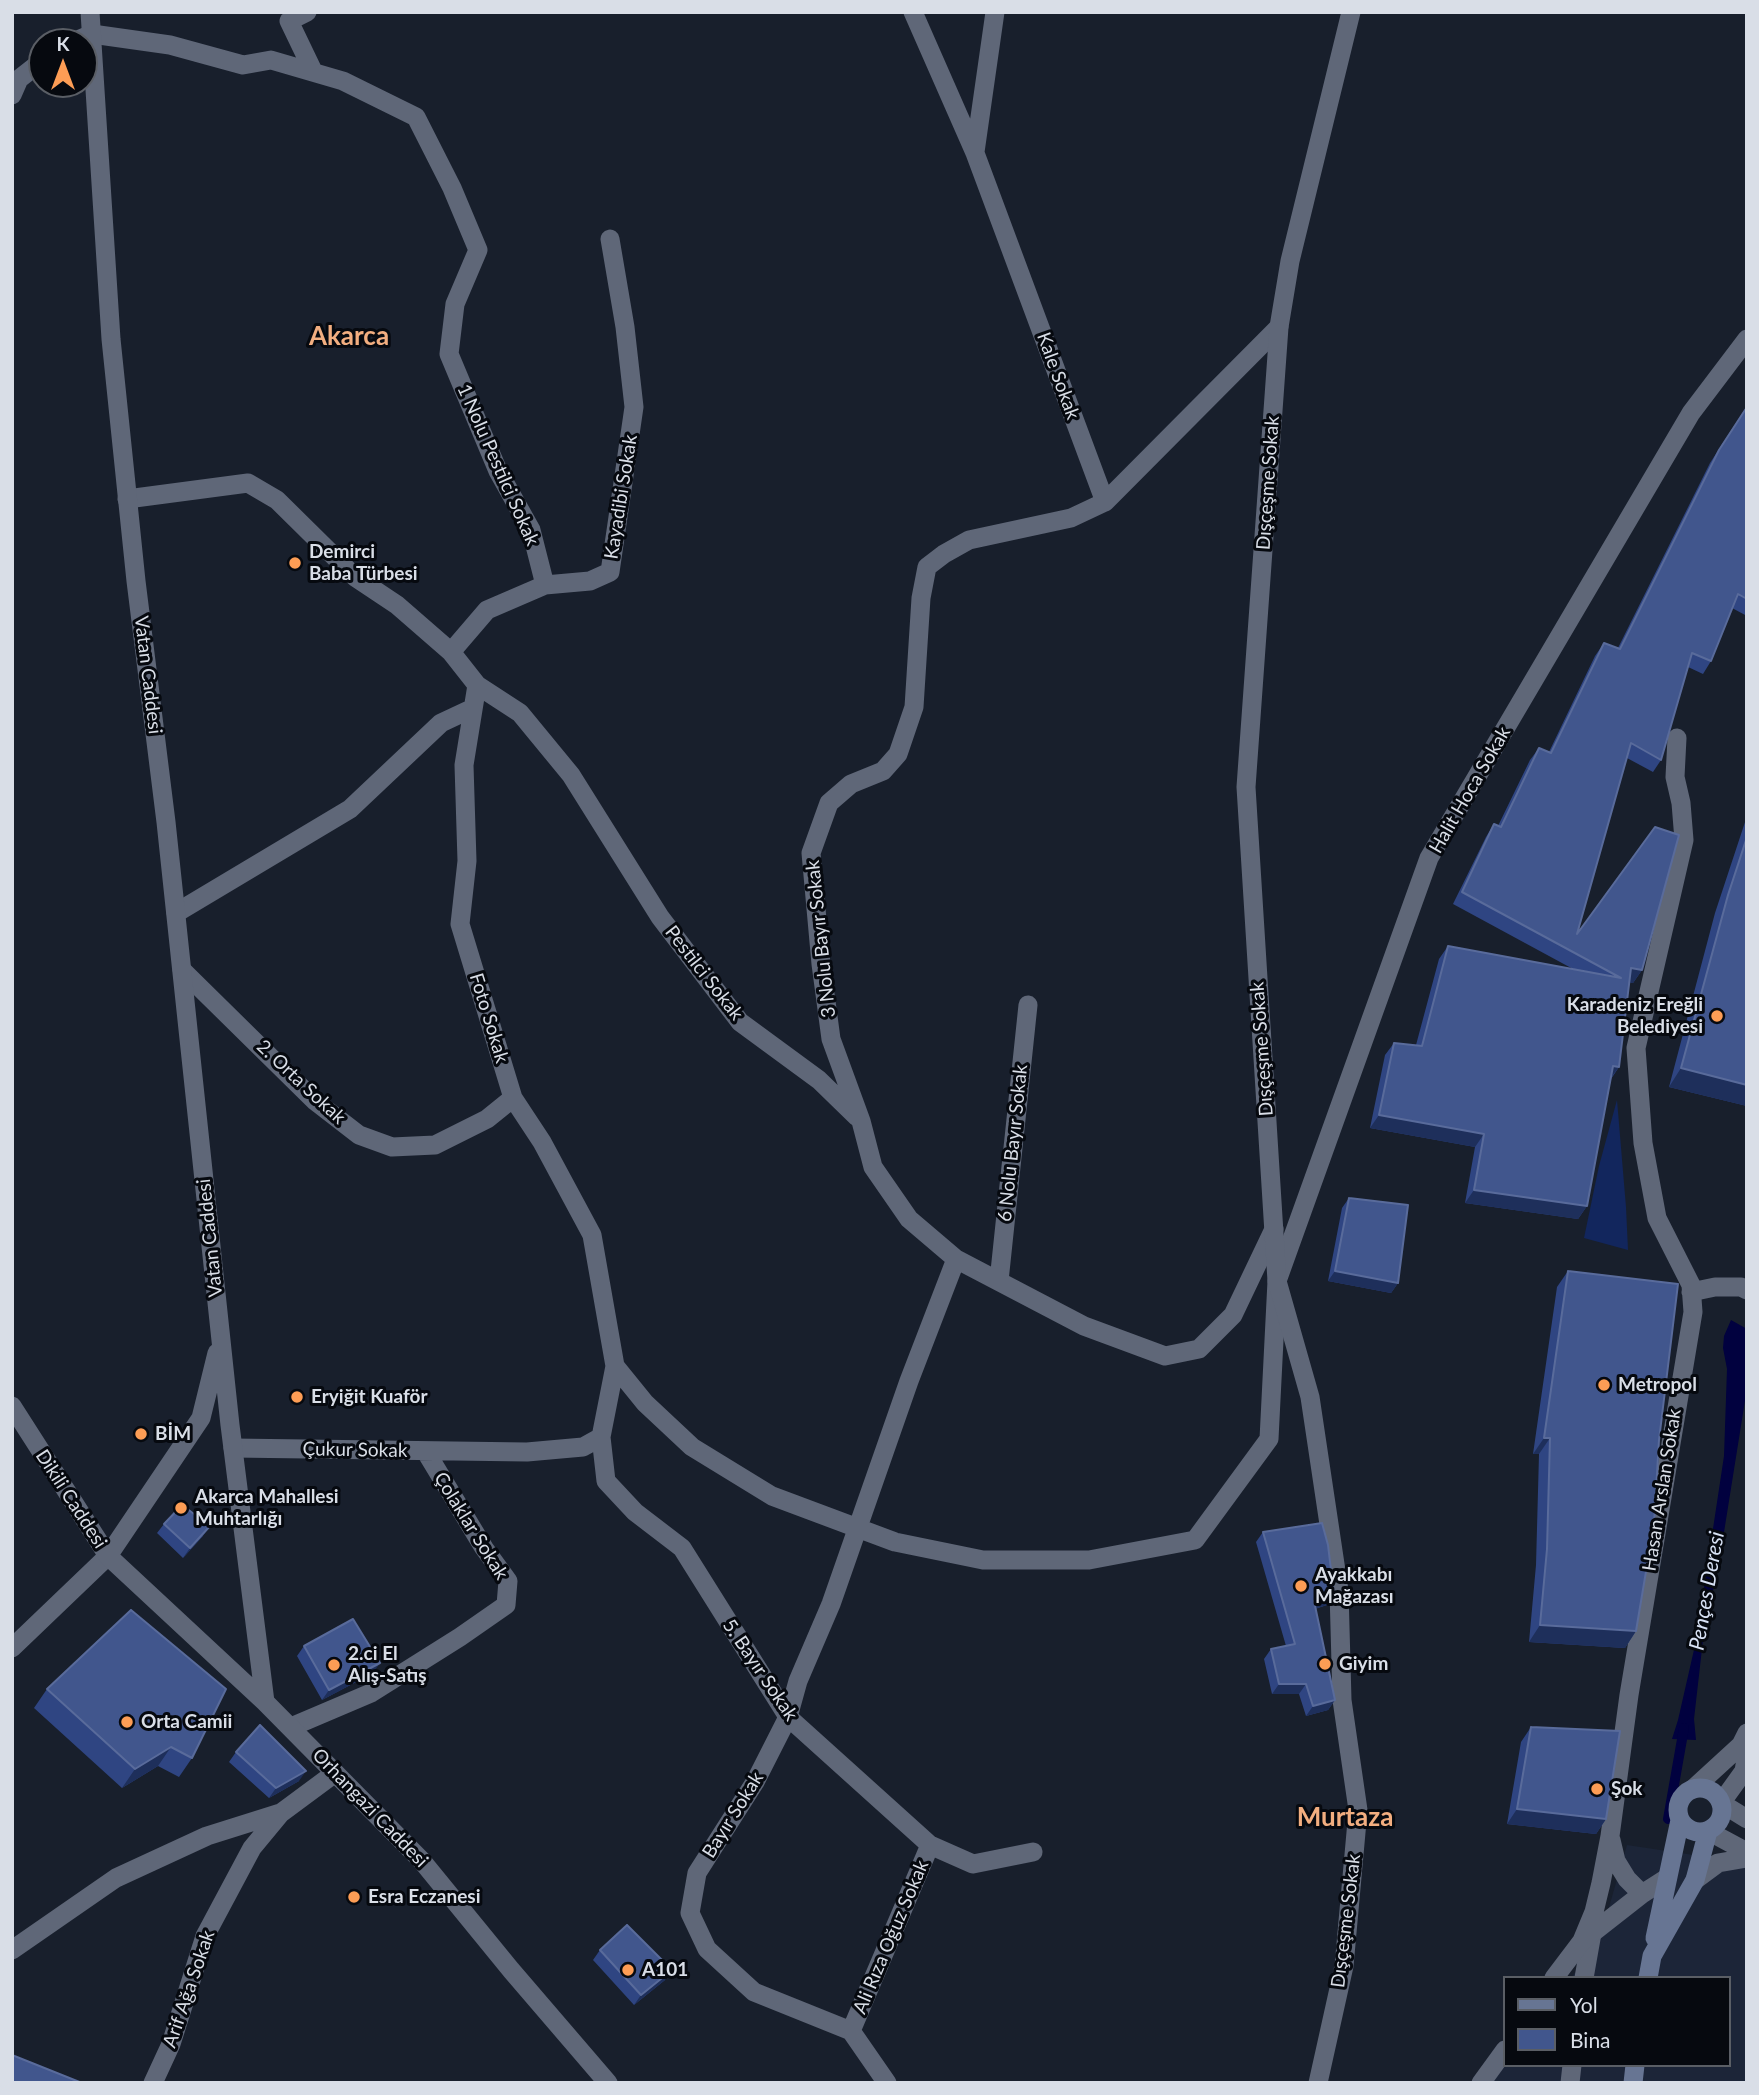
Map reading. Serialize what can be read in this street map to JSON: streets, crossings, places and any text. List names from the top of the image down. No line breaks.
{"streets":{"street":["Kale Sokak","1 Nolu Pestilci Sokak","Dışçeşme Sokak","Kayadibi Sokak","Vatan Caddesi","Halit Hoca Sokak","3 Nolu Bayır Sokak","Pestilci Sokak","Foto Sokak","2. Orta Sokak","6 Nolu Bayır Sokak","Çukur Sokak","Hasan Arslan Sokak","Dikili Caddesi","Çolaklar Sokak","5. Bayır Sokak","Orhangazi Caddesi","Bayır Sokak","Ali Rıza Oğuz Sokak","Arif Ağa Sokak"]},"crossings":[["Kale Sokak","3 Nolu Bayır Sokak"],["1 Nolu Pestilci Sokak","Kayadibi Sokak"],["Dışçeşme Sokak","Halit Hoca Sokak"],["Kayadibi Sokak","Pestilci Sokak"],["Vatan Caddesi","Pestilci Sokak"],["Vatan Caddesi","2. Orta Sokak"],["Vatan Caddesi","Çukur Sokak"],["Vatan Caddesi","Dikili Caddesi"],["Vatan Caddesi","Orhangazi Caddesi"],["3 Nolu Bayır Sokak","Pestilci Sokak"],["Pestilci Sokak","Foto Sokak"],["Foto Sokak","2. Orta Sokak"],["Çukur Sokak","Çolaklar Sokak"],["Çukur Sokak","5. Bayır Sokak"],["Dikili Caddesi","Orhangazi Caddesi"],["Çolaklar Sokak","Orhangazi Caddesi"],["5. Bayır Sokak","Bayır Sokak"],["5. Bayır Sokak","Ali Rıza Oğuz Sokak"],["Orhangazi Caddesi","Arif Ağa Sokak"],["Bayır Sokak","Ali Rıza Oğuz Sokak"]],"districts":["Akarca","Murtaza"],"water":["Pençes Deresi"],"places":["Demirci Baba Türbesi","Karadeniz Ereğli Belediyesi","Metropol","Eryiğit Kuaför","BİM","Akarca Mahallesi Muhtarlığı","Ayakkabı Mağazası","Giyim","2.ci El Alış-Satış","Orta Camii","Şok","Esra Eczanesi","A101"],"legend":["Yol","Bina"],"north":"top"}
